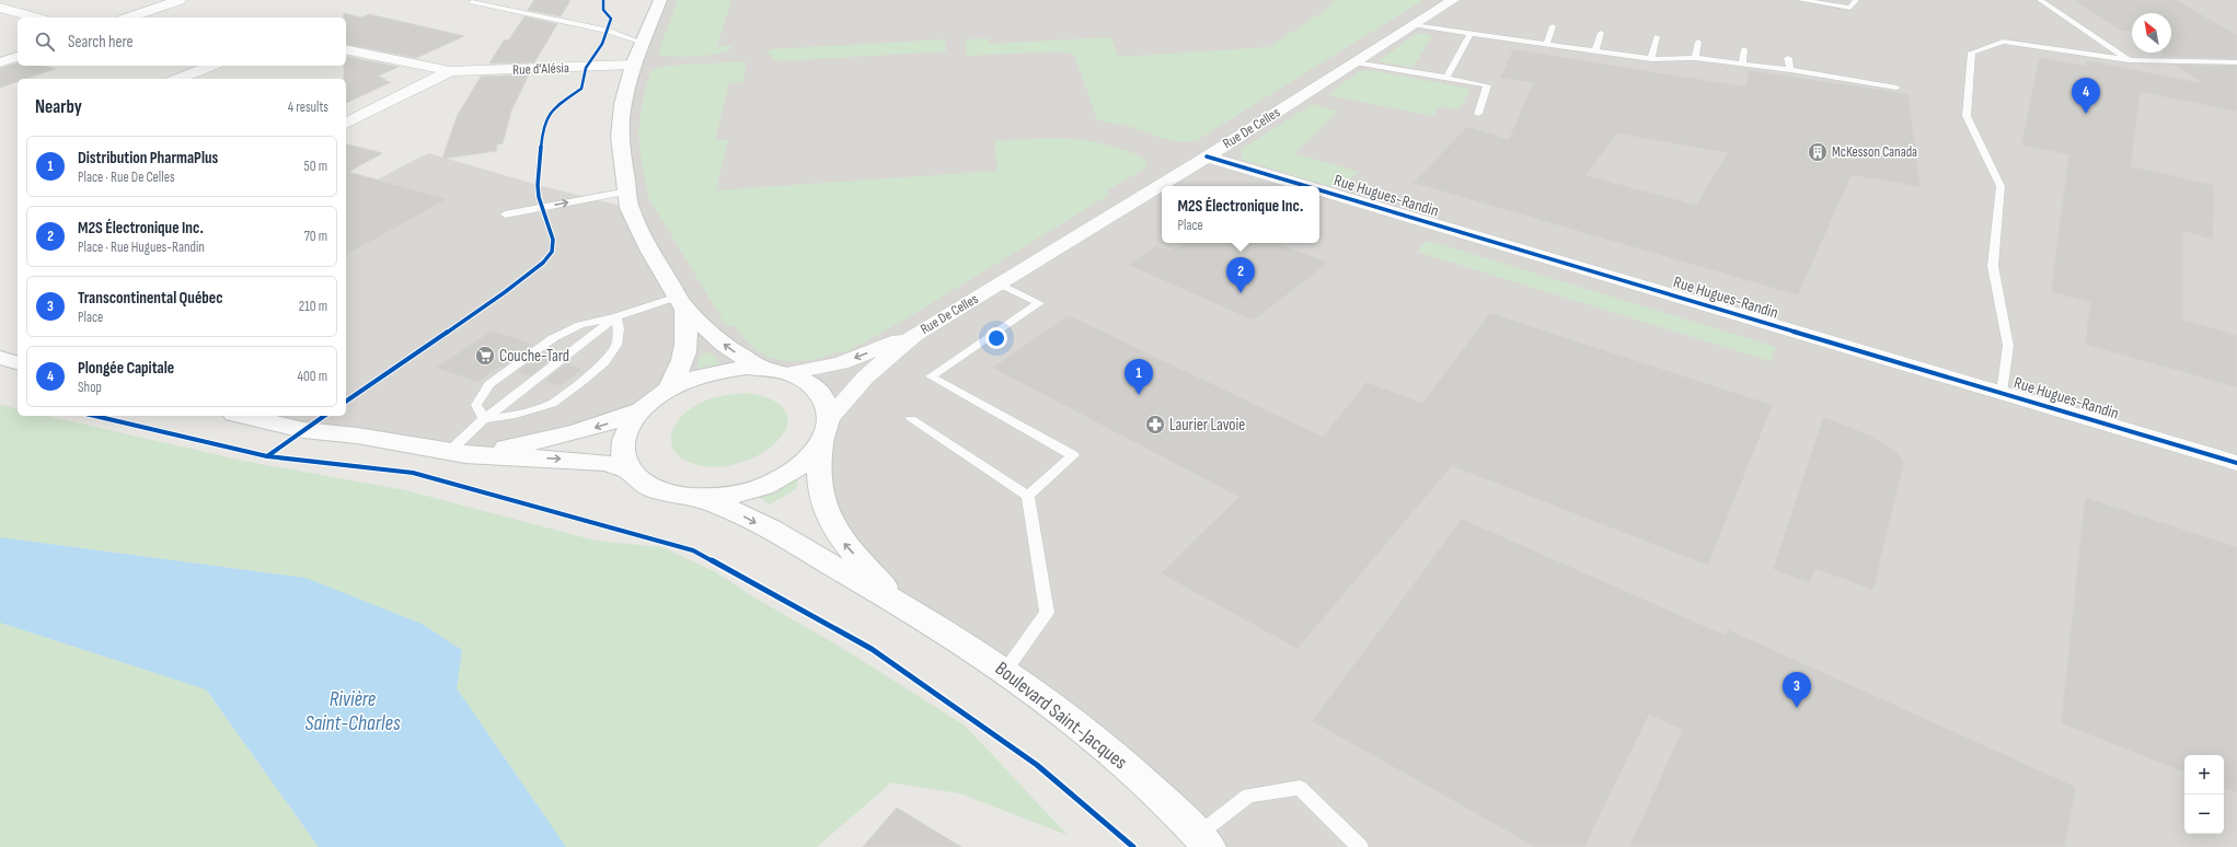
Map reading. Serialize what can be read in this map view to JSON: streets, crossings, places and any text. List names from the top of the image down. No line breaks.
{"streets":{"main road":["Boulevard Saint-Jacques"],"street":["Rue d'Alésia","Rue De Celles","Rue Hugues-Randin"]},"crossings":[["Rue De Celles","Rue Hugues-Randin"]],"water":["Rivière Saint-Charles"],"places":{"building":["McKesson Canada"],"supermarket":["Couche-Tard"],"pharmacy":["Laurier Lavoie"]},"north":"top left","page":{"search":"Search here","pins":["4","2","1","3"],"heading":["Nearby","4 results"],"list":[{"mark":"1","name":"Distribution PharmaPlus","note":"Place · Rue De Celles","value":"50 m"},{"mark":"2","name":"M2S Électronique Inc.","note":"Place · Rue Hugues-Randin","value":"70 m"},{"mark":"3","name":"Transcontinental Québec","note":"Place","value":"210 m"},{"mark":"4","name":"Plongée Capitale","note":"Shop","value":"400 m"}],"popup":["M2S Électronique Inc.","Place"],"map_buttons":["+","−"]}}
